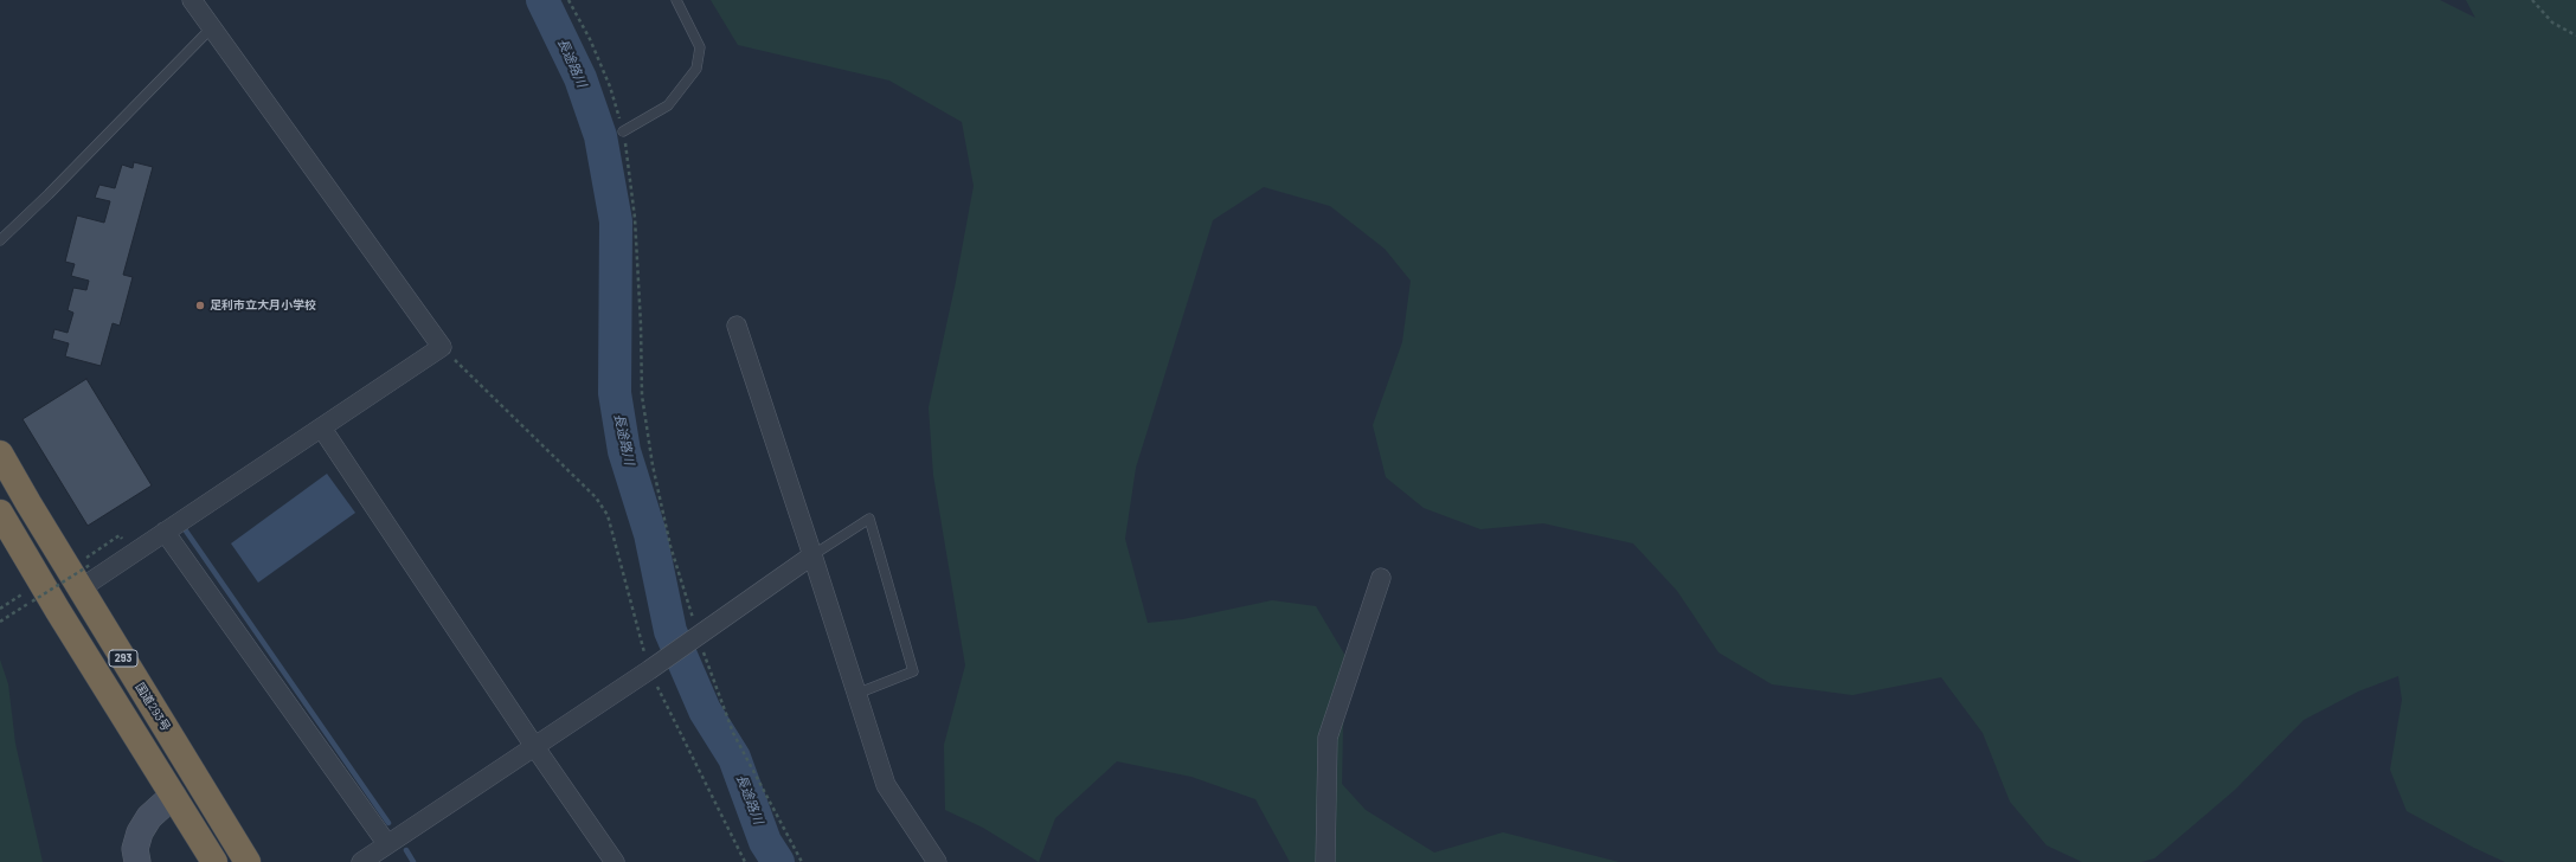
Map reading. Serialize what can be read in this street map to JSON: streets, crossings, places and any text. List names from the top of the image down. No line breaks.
{"streets":{"highway":["293","国道293号"]},"water":["長途路川"],"places":["足利市立大月小学校"]}
